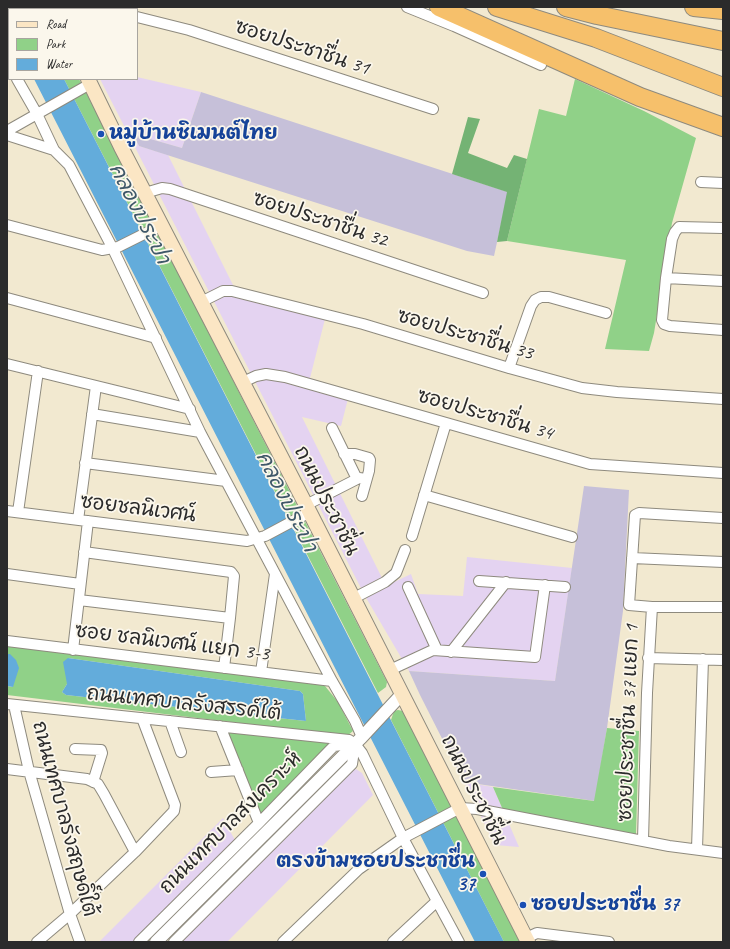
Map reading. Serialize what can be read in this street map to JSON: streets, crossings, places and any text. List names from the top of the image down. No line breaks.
{"streets":{"main road":["ถนนประชาชื่น"],"street":["ซอยประชาชื่น 31","ซอยประชาชื่น 32","ซอยประชาชื่น 33","ซอยประชาชื่น 34","ซอยชลนิเวศน์","ซอย ชลนิเวศน์ แยก 3-3","ถนนเทศบาลรังสรรค์ใต้","ซอยประชาชื่น 37 แยก 1","ถนนเทศบาลรังสฤษดิ์ใต้","ถนนเทศบาลสงเคราะห์"]},"crossings":[["ซอยประชาชื่น 32","ถนนประชาชื่น"],["ซอยประชาชื่น 33","ถนนประชาชื่น"],["ซอยประชาชื่น 34","ถนนประชาชื่น"],["ถนนประชาชื่น","ถนนเทศบาลสงเคราะห์"],["ถนนเทศบาลรังสรรค์ใต้","ถนนเทศบาลรังสฤษดิ์ใต้"],["ถนนเทศบาลรังสรรค์ใต้","ถนนเทศบาลสงเคราะห์"]],"water":["คลองประปา"],"places":["หมู่บ้านซิเมนต์ไทย","ตรงข้ามซอยประชาชื่น 37","ซอยประชาชื่น 37"],"legend":["Road","Park","Water"]}
